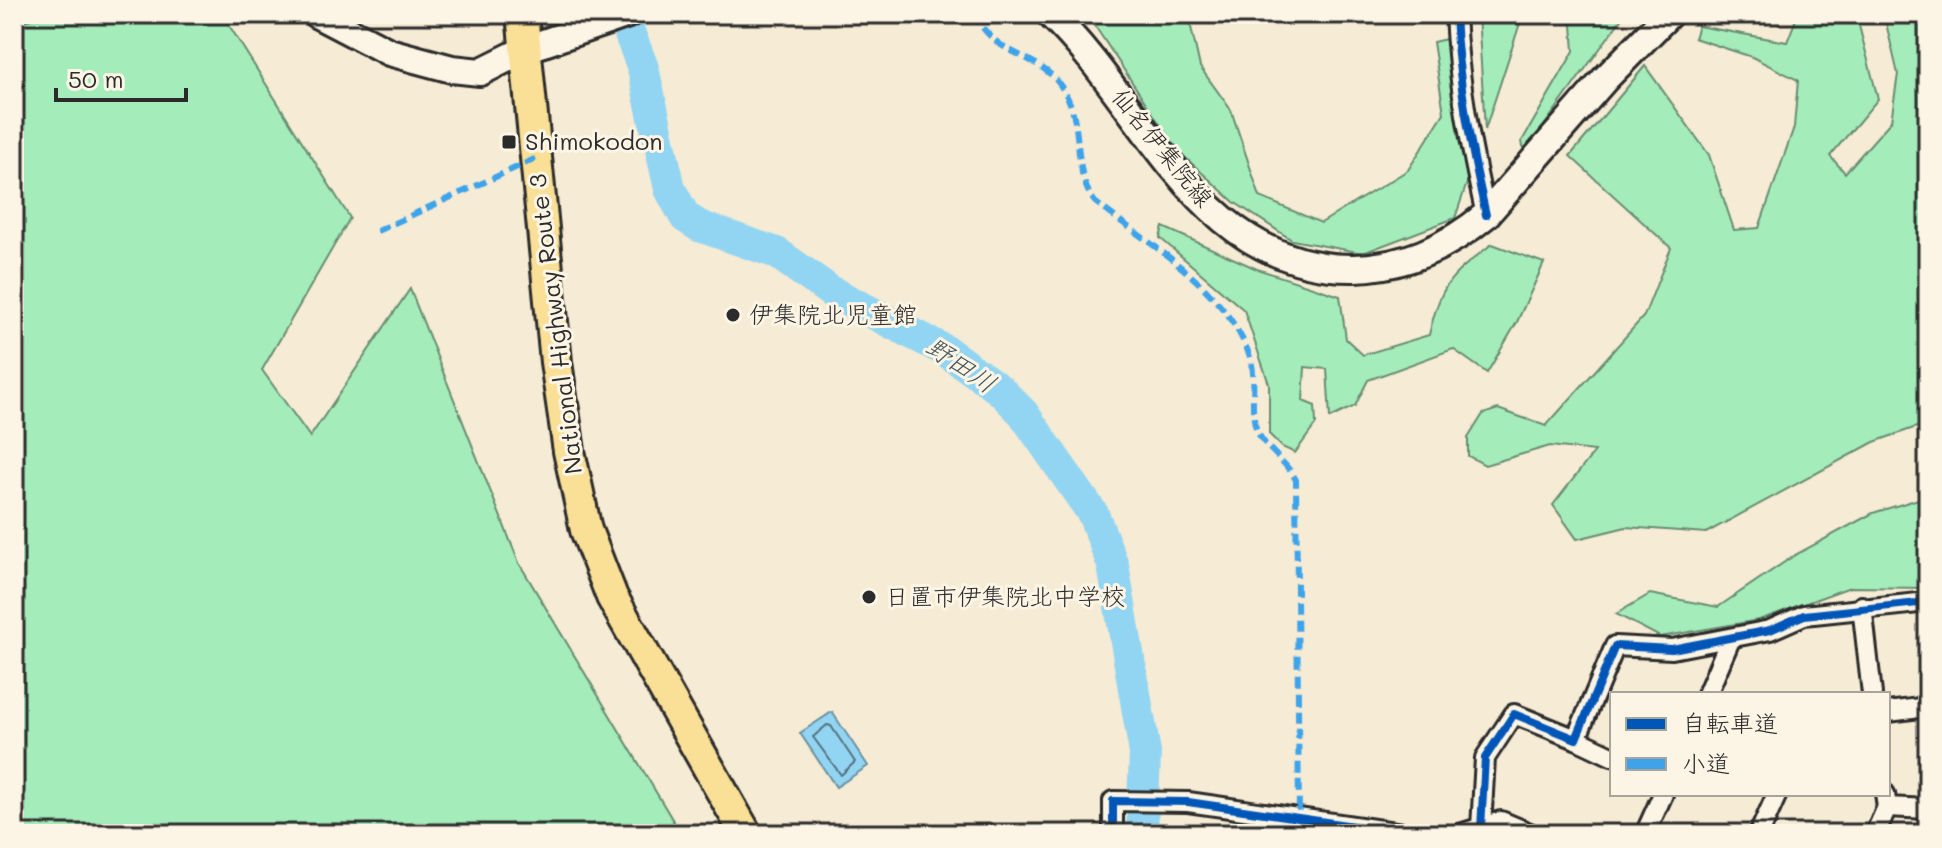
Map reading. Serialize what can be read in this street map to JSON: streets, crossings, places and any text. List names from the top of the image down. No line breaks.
{"streets":{"highway":["National Highway Route 3"],"main road":["仙名伊集院線"]},"water":["野田川"],"places":{"transit":["Shimokodon"],"other":["伊集院北児童館","日置市伊集院北中学校"]},"legend":["自転車道","小道"],"scale_bar":"50 m"}
